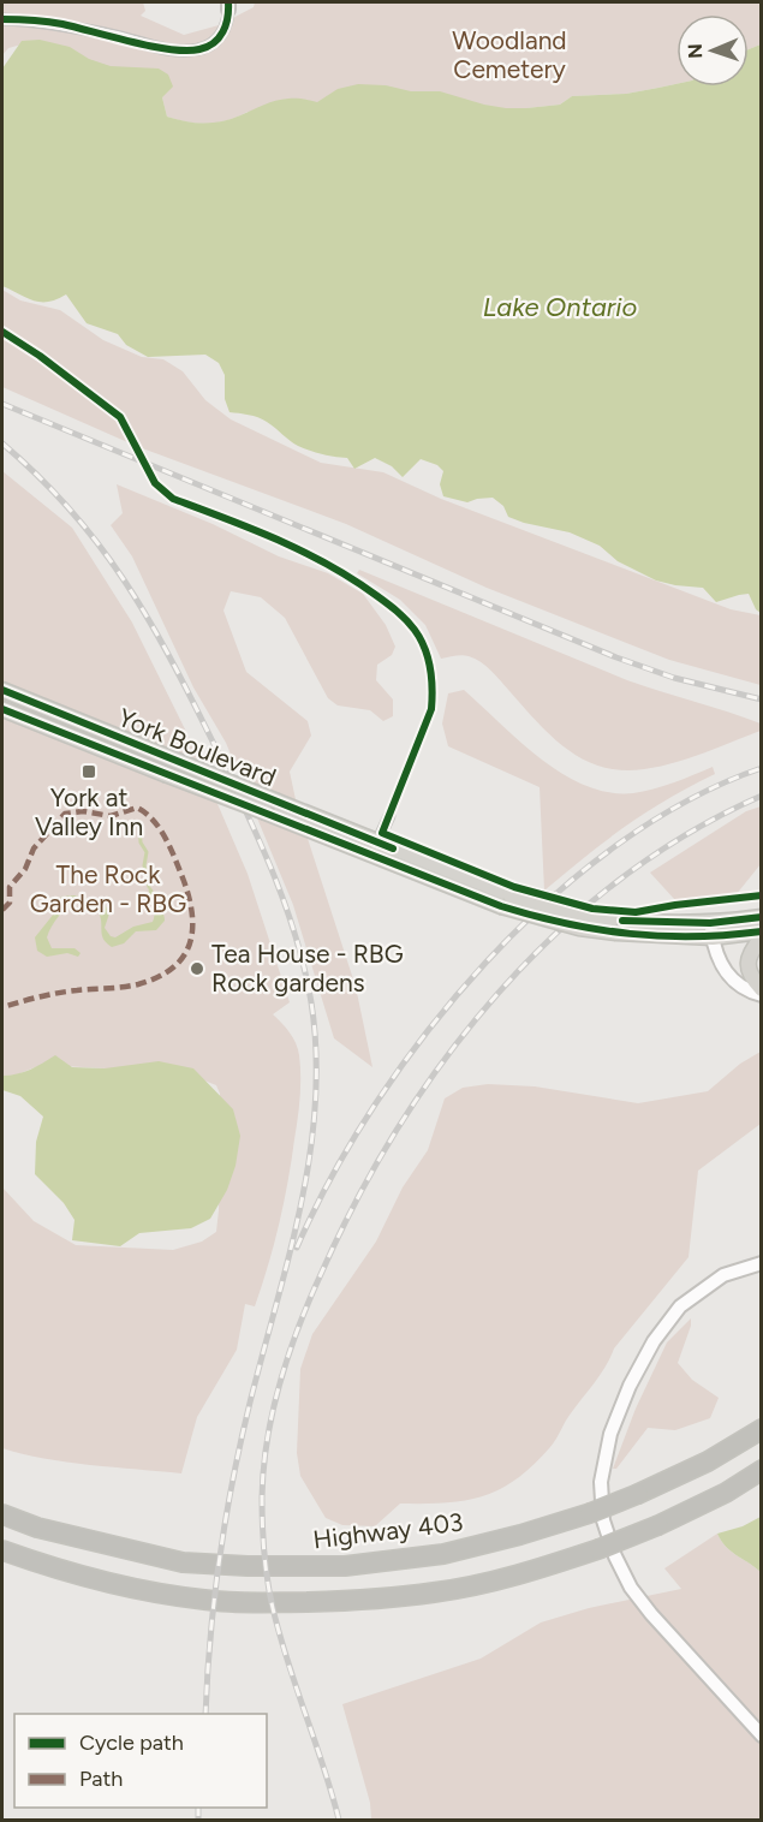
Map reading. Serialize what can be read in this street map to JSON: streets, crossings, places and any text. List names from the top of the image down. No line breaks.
{"streets":{"highway":["Highway 403"],"main road":["York Boulevard"]},"water":["Lake Ontario"],"parks":["Woodland Cemetery","The Rock Garden - RBG"],"places":{"transit":["York at Valley Inn"],"other":["Tea House - RBG Rock gardens"]},"legend":["Cycle path","Path"],"north":"left"}
